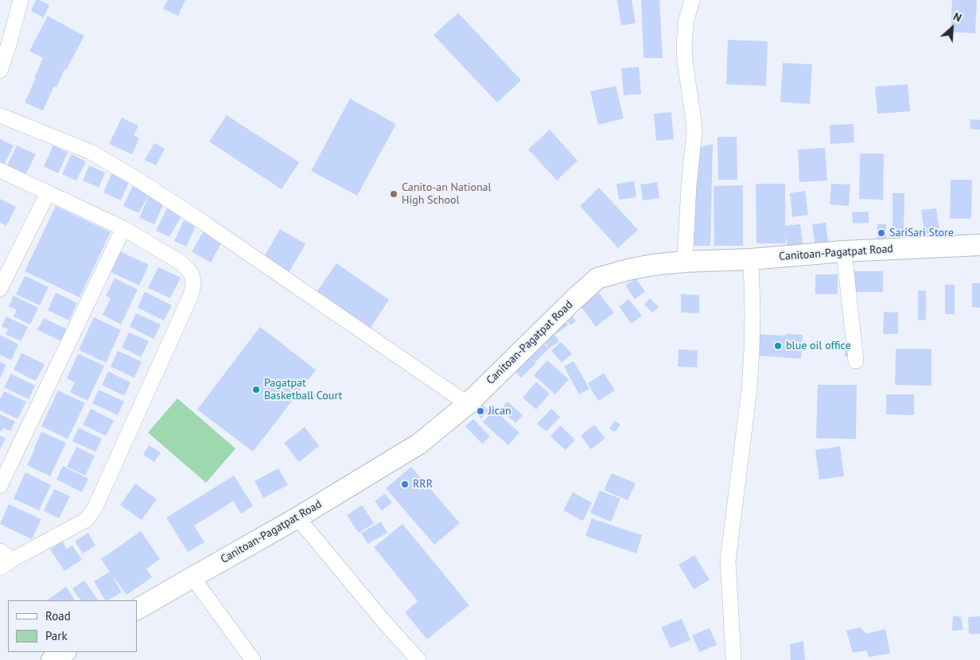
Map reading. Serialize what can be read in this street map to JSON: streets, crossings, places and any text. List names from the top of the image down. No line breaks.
{"streets":{"street":["Canitoan-Pagatpat Road"]},"places":["Canito-an National High School","SariSari Store","blue oil office","Pagatpat Basketball Court","Jican","RRR"],"legend":["Road","Park"],"north":"top right"}
